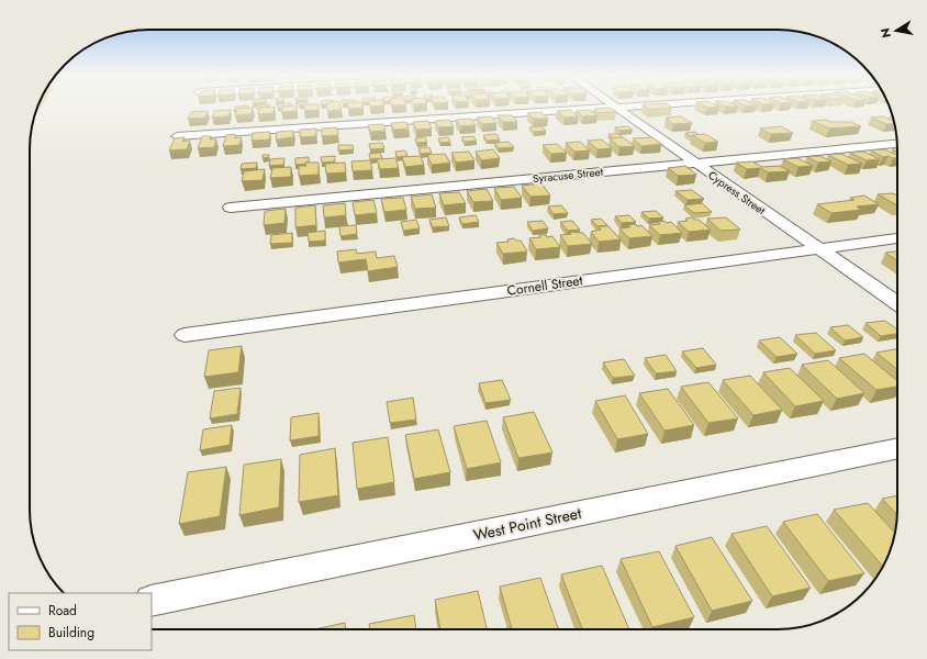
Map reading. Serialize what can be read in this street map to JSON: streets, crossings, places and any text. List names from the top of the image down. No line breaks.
{"streets":{"street":["Syracuse Street","Cypress Street","Cornell Street","West Point Street"]},"crossings":[["Syracuse Street","Cypress Street"],["Cypress Street","Cornell Street"]],"legend":["Road","Building"],"north":"left"}
